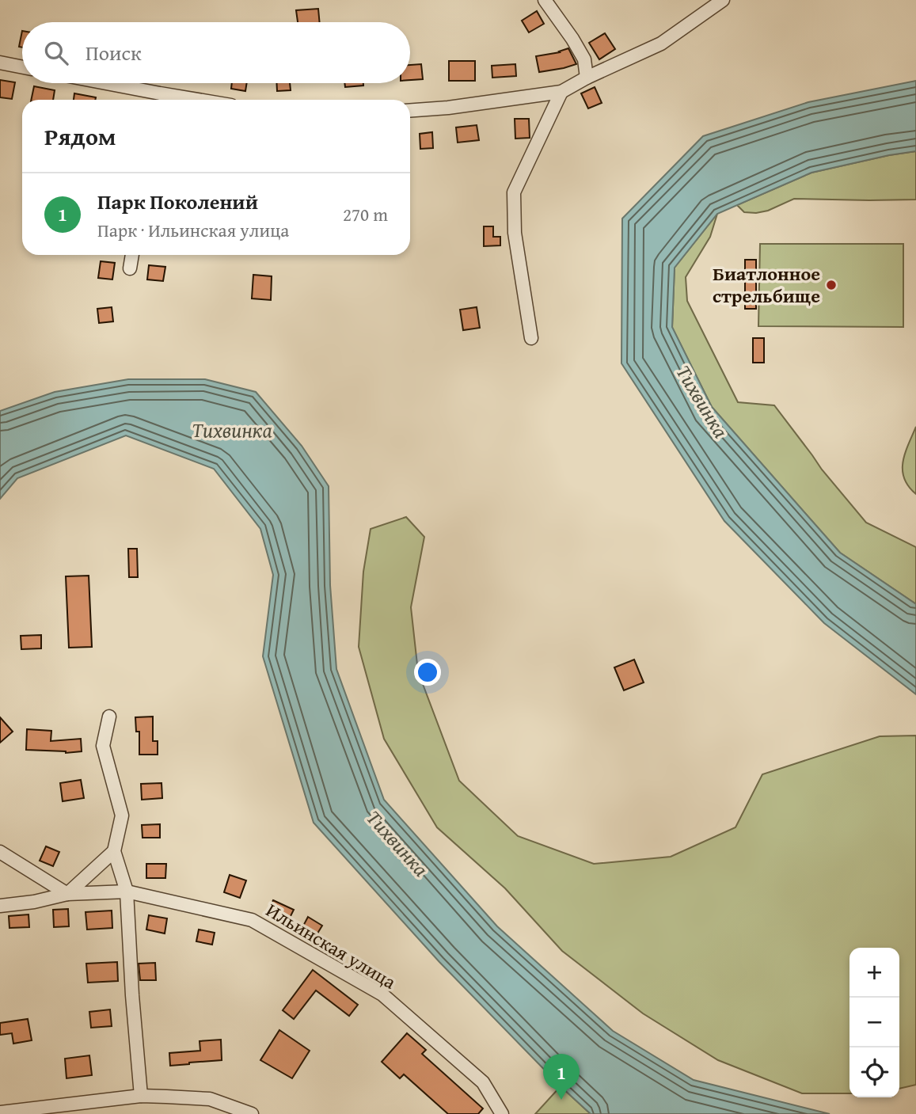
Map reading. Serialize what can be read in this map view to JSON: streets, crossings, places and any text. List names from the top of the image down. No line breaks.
{"streets":{"street":["Ильинская улица"]},"water":["Тихвинка"],"places":["Биатлонное стрельбище"],"page":{"search":"Поиск","heading":"Рядом","list":[{"mark":"1","name":"Парк Поколений","note":"Парк · Ильинская улица","value":"270 m"}],"map_buttons":["+","−"],"pins":"1"}}
